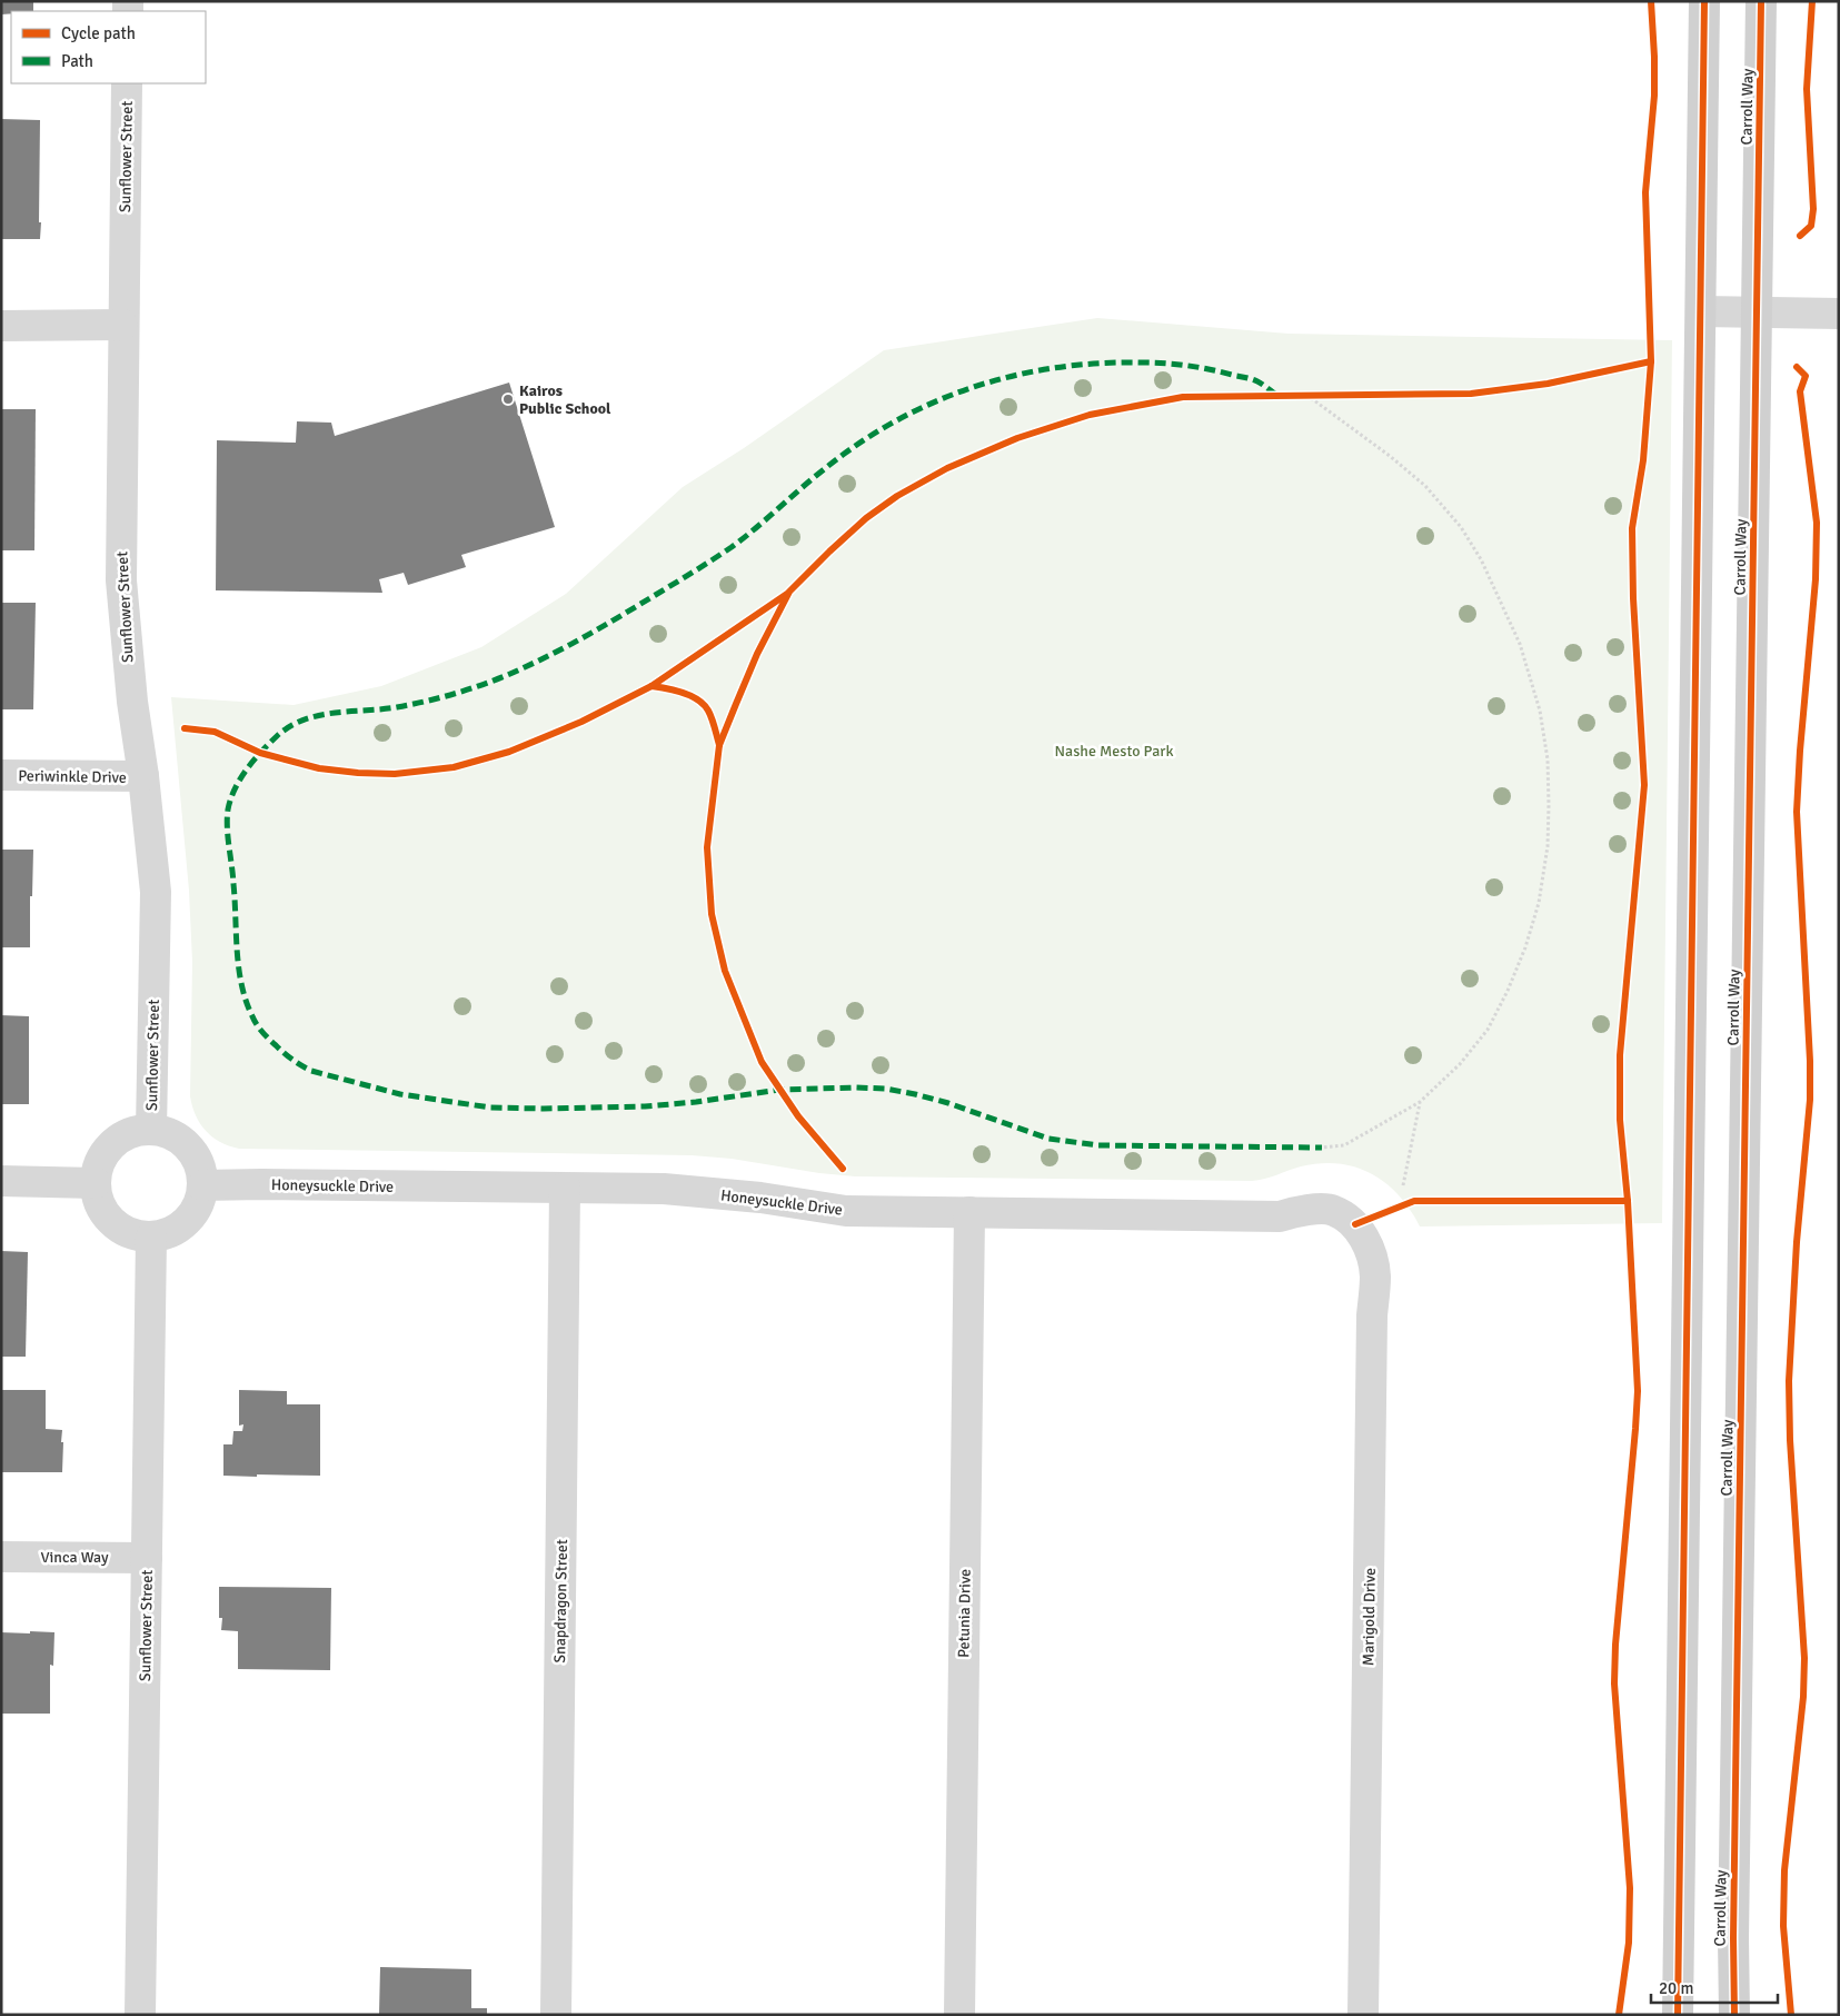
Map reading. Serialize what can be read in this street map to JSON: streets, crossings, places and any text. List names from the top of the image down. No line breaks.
{"streets":{"street":["Carroll Way","Sunflower Street","Periwinkle Drive","Honeysuckle Drive","Vinca Way","Snapdragon Street","Petunia Drive","Marigold Drive"]},"crossings":[["Sunflower Street","Periwinkle Drive"],["Sunflower Street","Honeysuckle Drive"],["Sunflower Street","Vinca Way"],["Honeysuckle Drive","Snapdragon Street"],["Honeysuckle Drive","Petunia Drive"],["Honeysuckle Drive","Marigold Drive"]],"parks":["Nashe Mesto Park"],"places":["Kairos Public School"],"legend":["Cycle path","Path"],"scale_bar":"20 m"}
